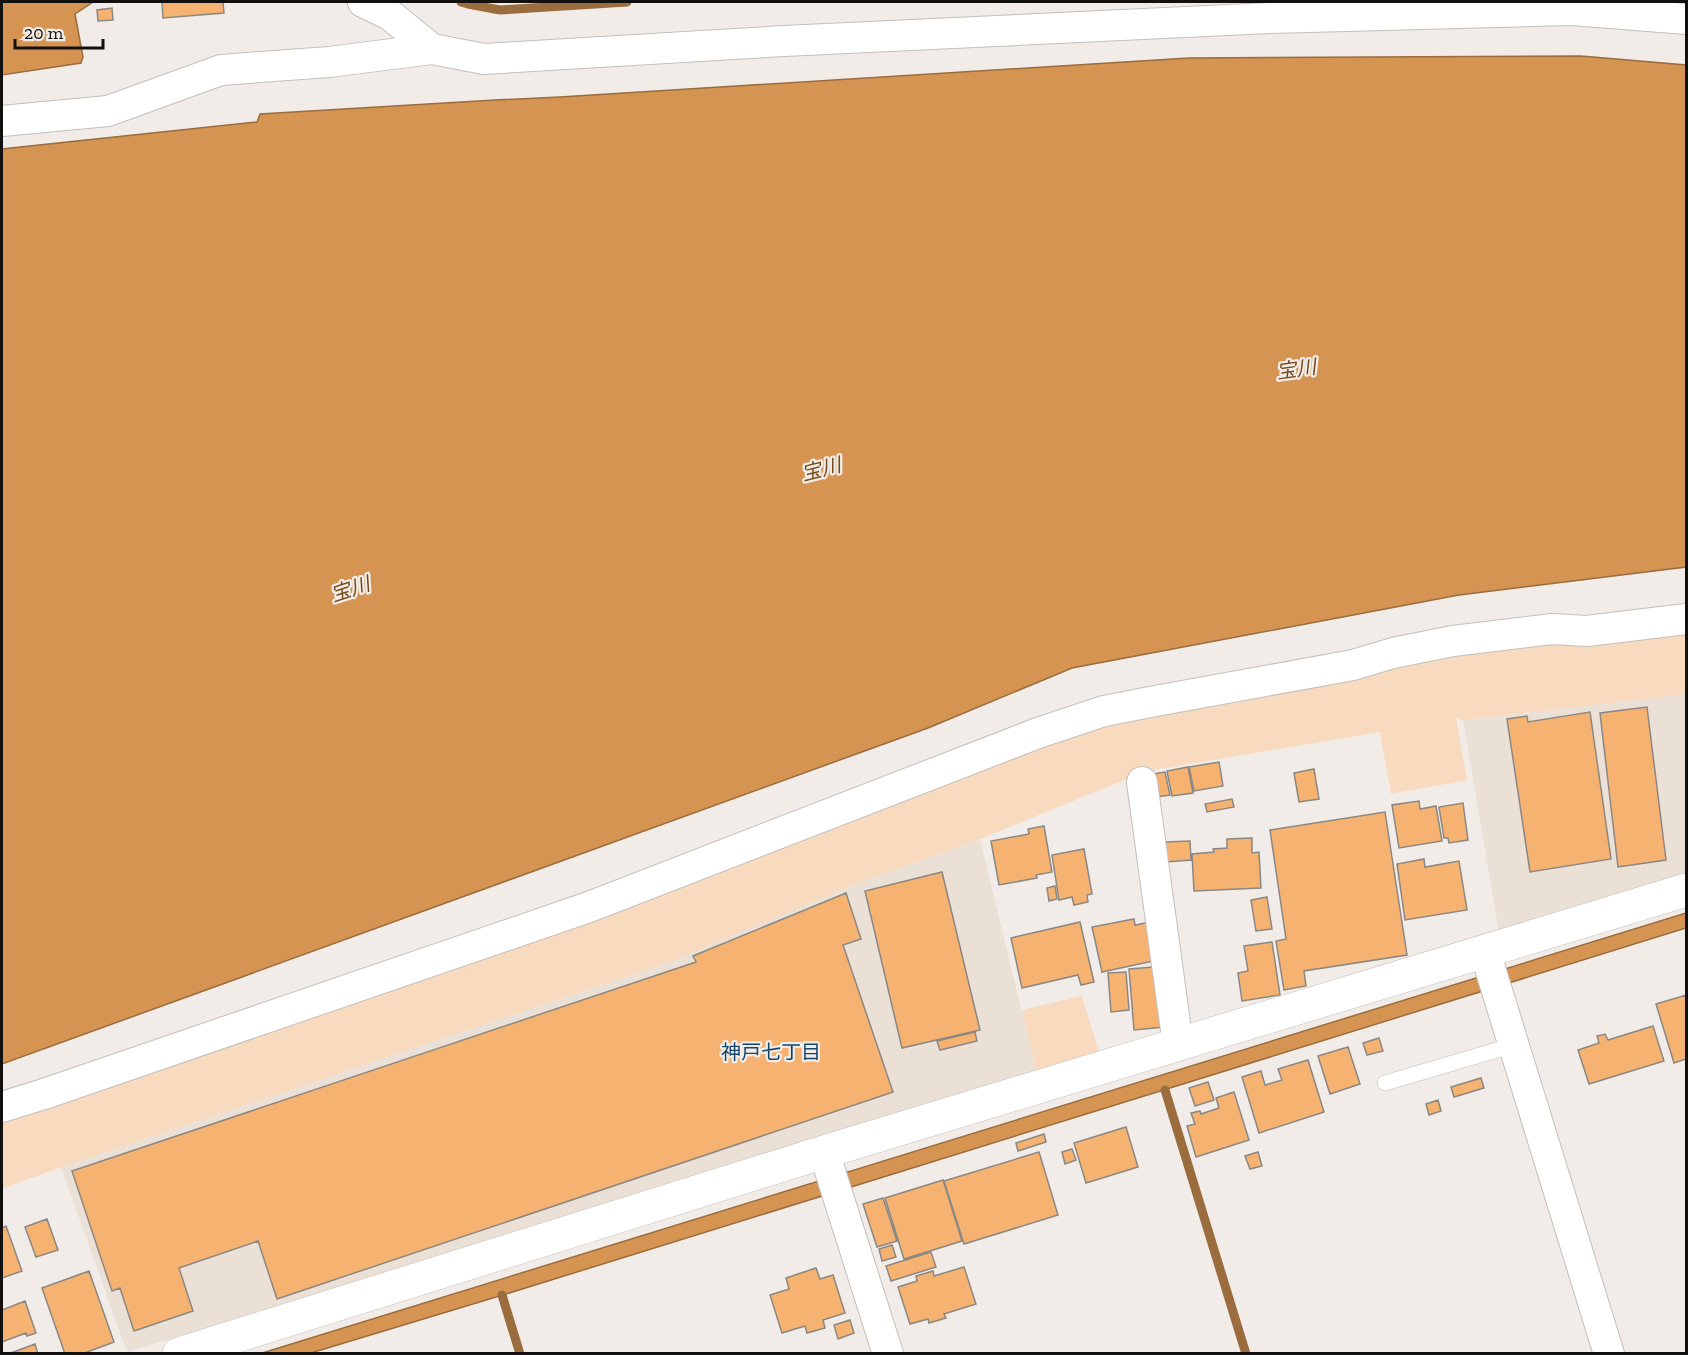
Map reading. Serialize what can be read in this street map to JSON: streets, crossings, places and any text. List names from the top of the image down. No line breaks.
{"districts":["神戸七丁目"],"water":["宝川"],"scale_bar":"20 m"}
